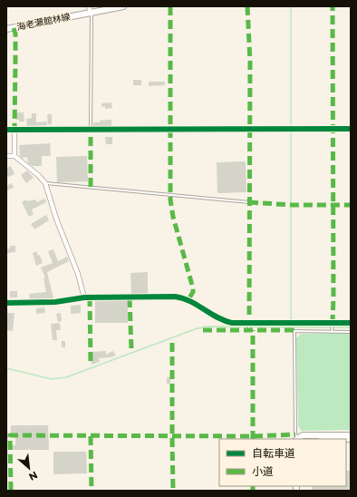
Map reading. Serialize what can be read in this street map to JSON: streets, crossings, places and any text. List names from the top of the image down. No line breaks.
{"streets":{"main road":["海老瀬館林線"]},"legend":["自転車道","小道"],"north":"bottom right"}
